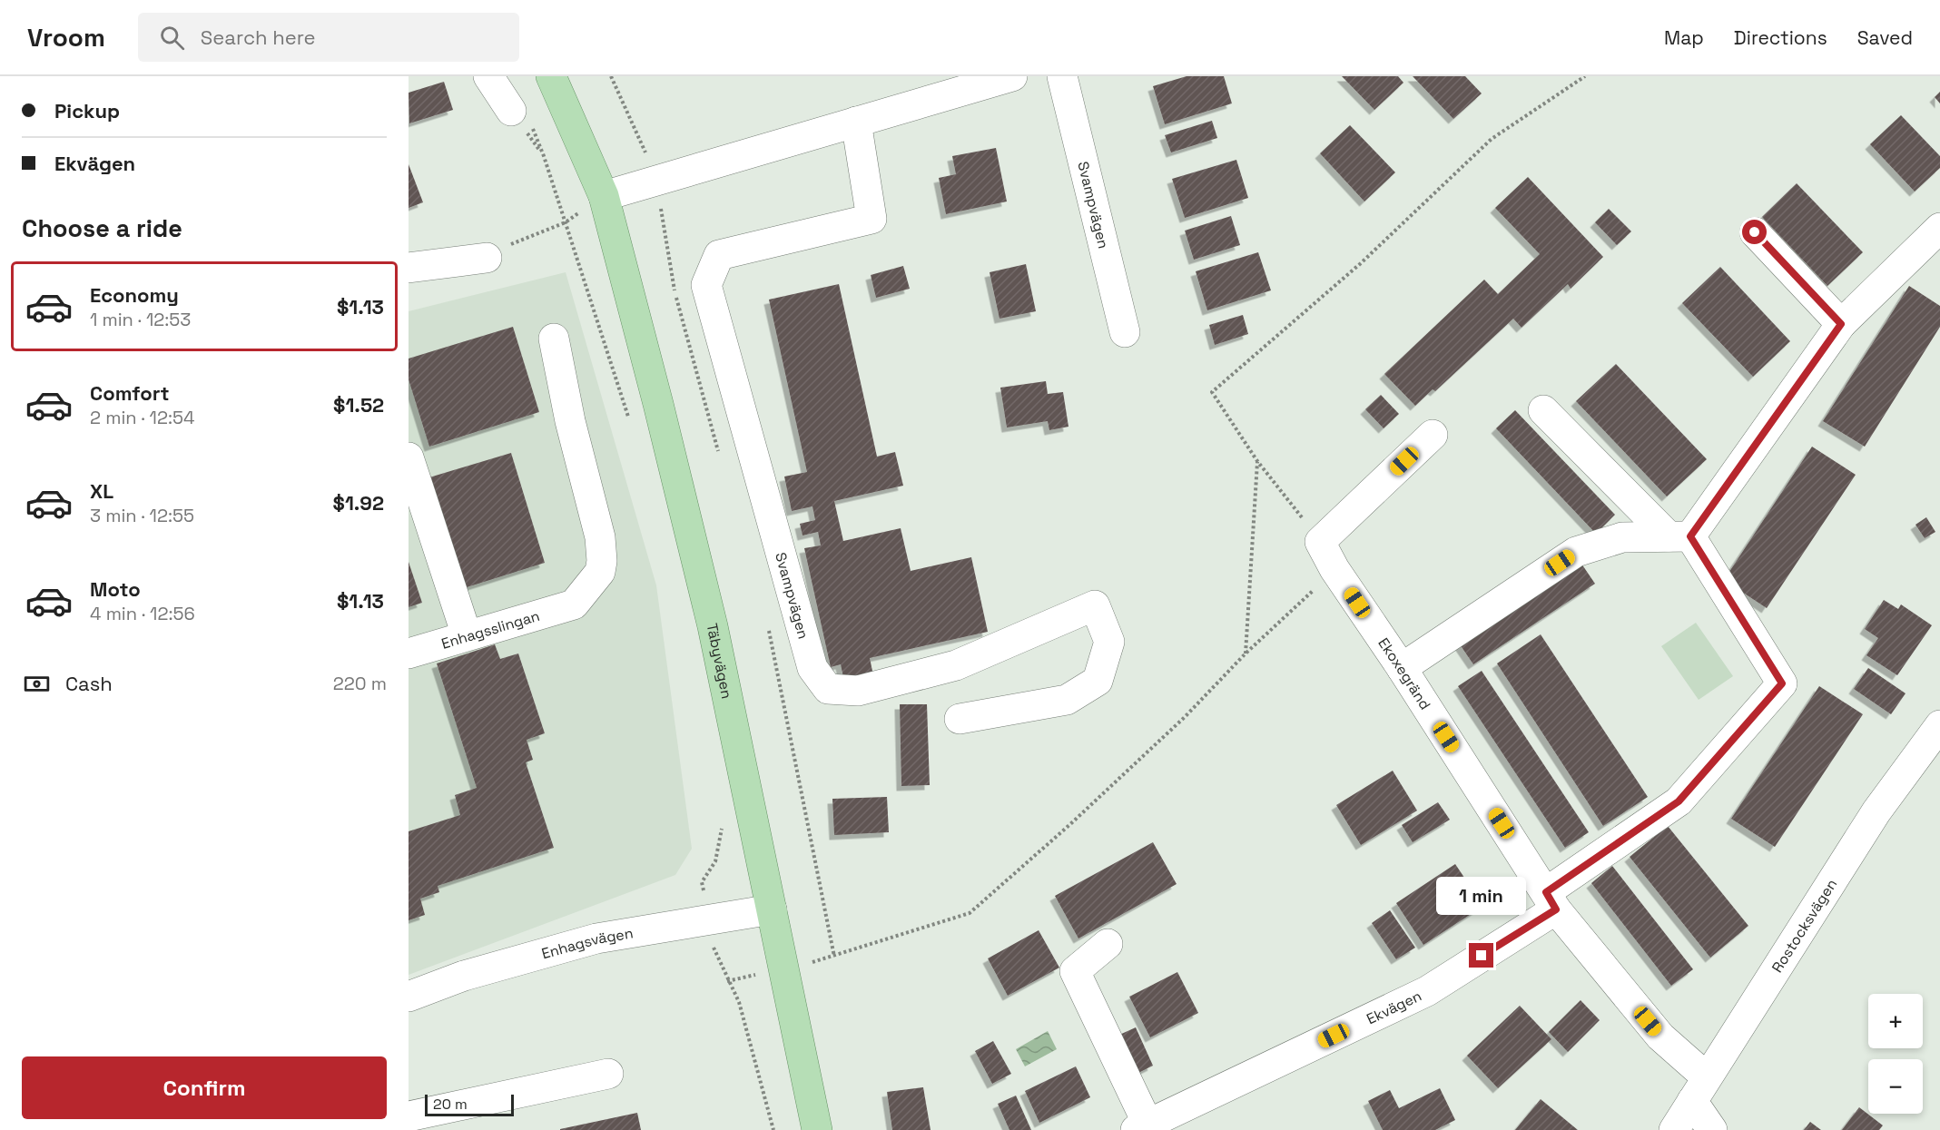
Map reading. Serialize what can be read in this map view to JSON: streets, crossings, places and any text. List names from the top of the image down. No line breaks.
{"streets":{"main road":["Täbyvägen"],"street":["Svampvägen","Enhagsslingan","Ekoxegränd","Rostocksvägen","Enhagsvägen","Ekvägen"]},"crossings":[["Täbyvägen","Enhagsvägen"],["Ekoxegränd","Rostocksvägen"],["Ekoxegränd","Ekvägen"]],"scale_bar":"20 m","page":{"header":"Vroom","search":"Search here","nav":["Map","Directions","Saved"],"banner":["Pickup","Ekvägen"],"heading":"Choose a ride","list":[{"name":"Economy","note":"1 min · 12:53","value":"$1.13"},{"name":"Comfort","note":"2 min · 12:54","value":"$1.52"},{"name":"XL","note":"3 min · 12:55","value":"$1.92"},{"name":"Moto","note":"4 min · 12:56","value":"$1.13"}],"pay":["Cash","220 m"],"bubble":"1 min","map_buttons":["+","−"],"buttons":"Confirm","scale":"20 m"}}
